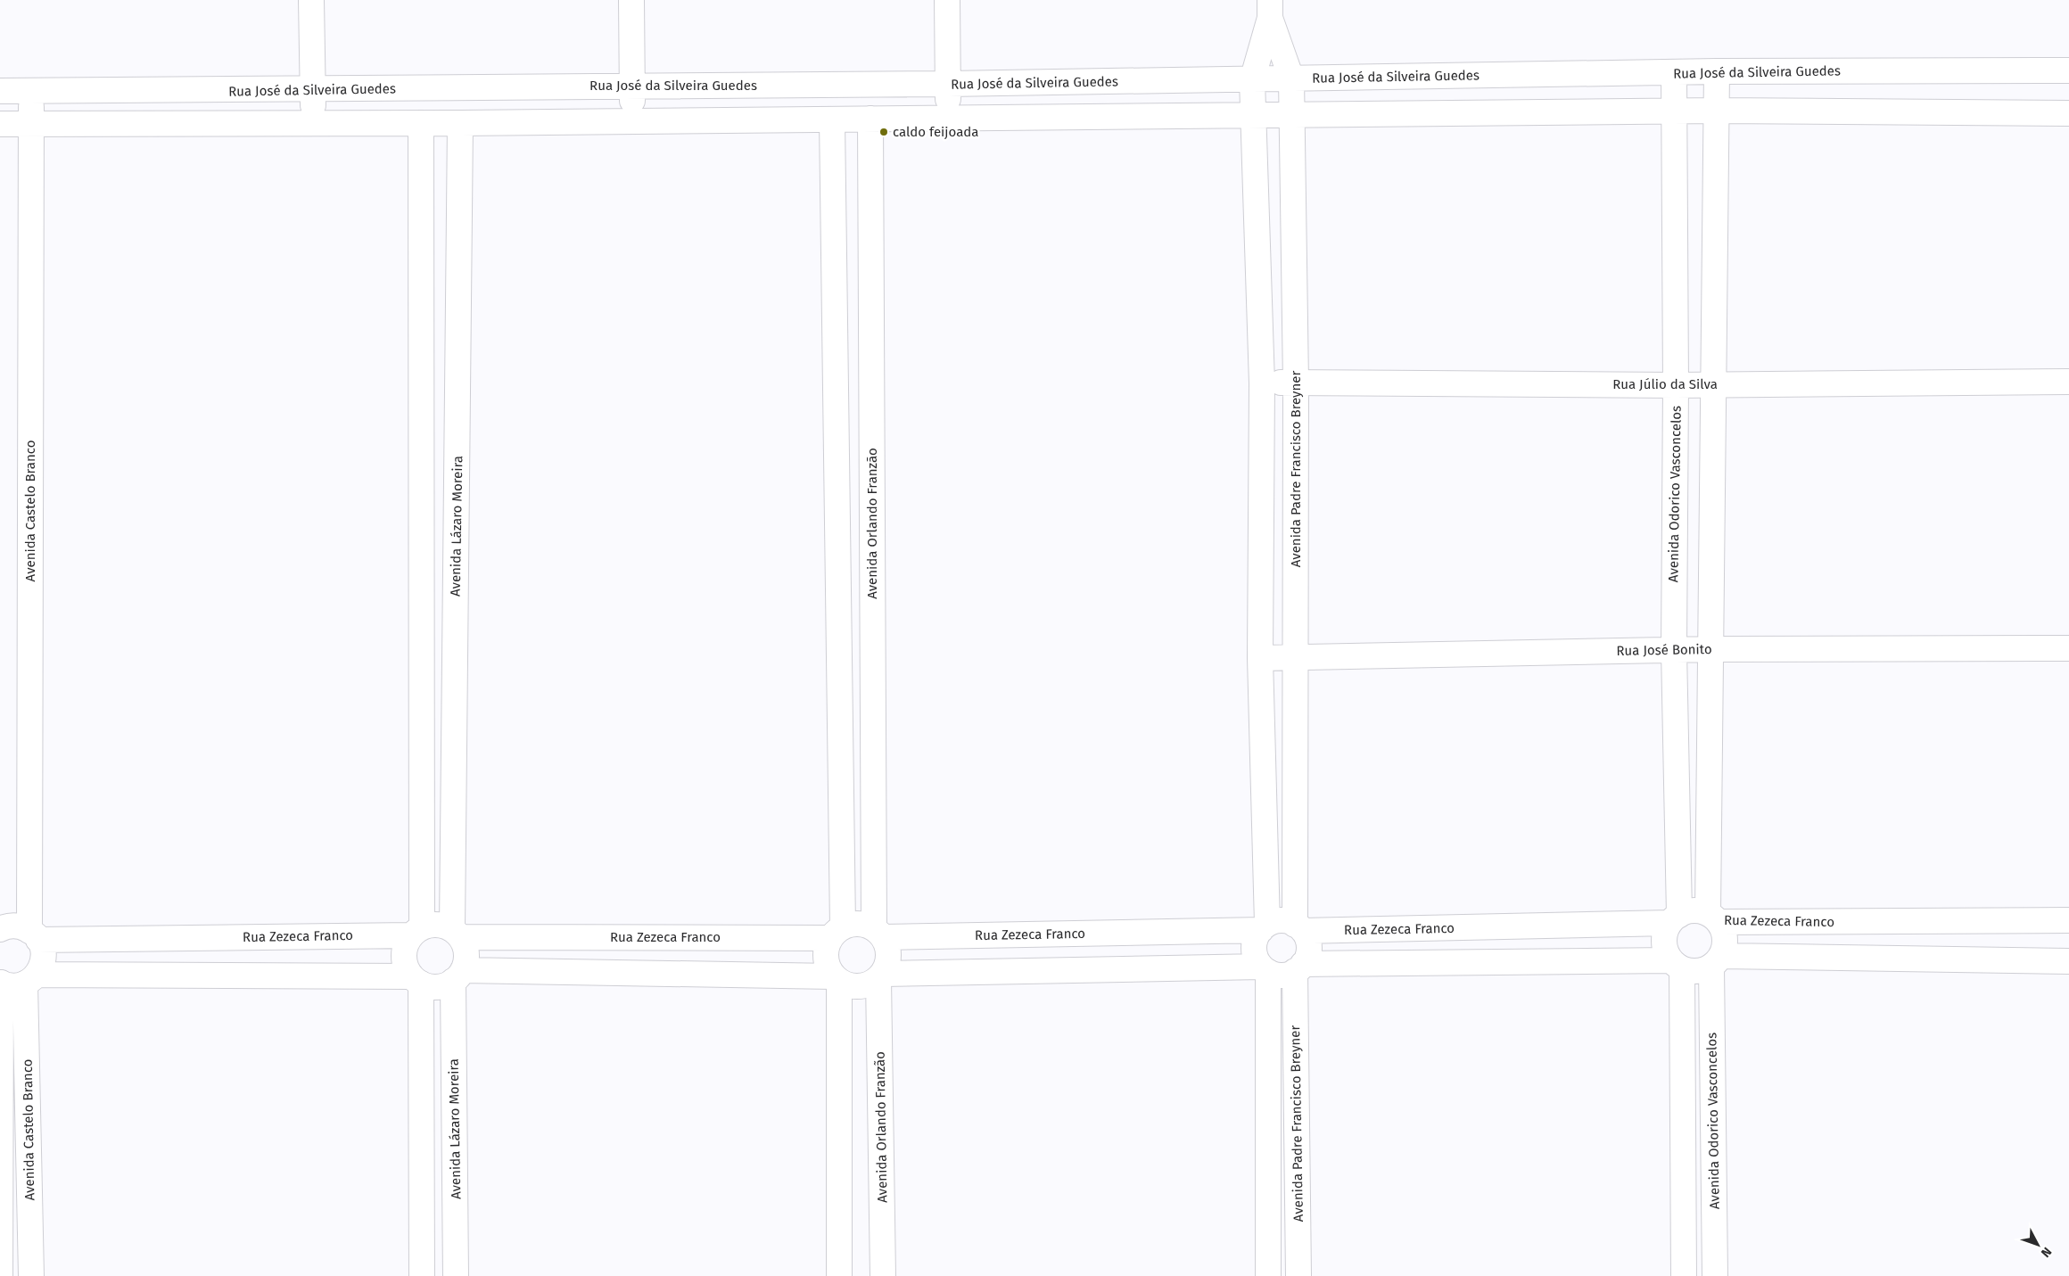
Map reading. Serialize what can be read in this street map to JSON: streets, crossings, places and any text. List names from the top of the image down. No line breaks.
{"streets":{"street":["Rua José da Silveira Guedes","Rua Júlio da Silva","Avenida Padre Francisco Breyner","Avenida Odorico Vasconcelos","Avenida Castelo Branco","Avenida Orlando Franzão","Avenida Lázaro Moreira","Rua José Bonito","Rua Zezeca Franco"]},"crossings":[["Rua José da Silveira Guedes","Avenida Padre Francisco Breyner"],["Rua José da Silveira Guedes","Avenida Odorico Vasconcelos"],["Rua José da Silveira Guedes","Avenida Castelo Branco"],["Rua Júlio da Silva","Avenida Padre Francisco Breyner"],["Rua Júlio da Silva","Avenida Odorico Vasconcelos"],["Avenida Padre Francisco Breyner","Rua José Bonito"],["Avenida Padre Francisco Breyner","Rua Zezeca Franco"],["Avenida Odorico Vasconcelos","Rua José Bonito"],["Avenida Odorico Vasconcelos","Rua Zezeca Franco"],["Avenida Castelo Branco","Rua Zezeca Franco"],["Avenida Orlando Franzão","Rua Zezeca Franco"],["Avenida Lázaro Moreira","Rua Zezeca Franco"]],"places":["caldo feijoada"],"north":"bottom right"}
